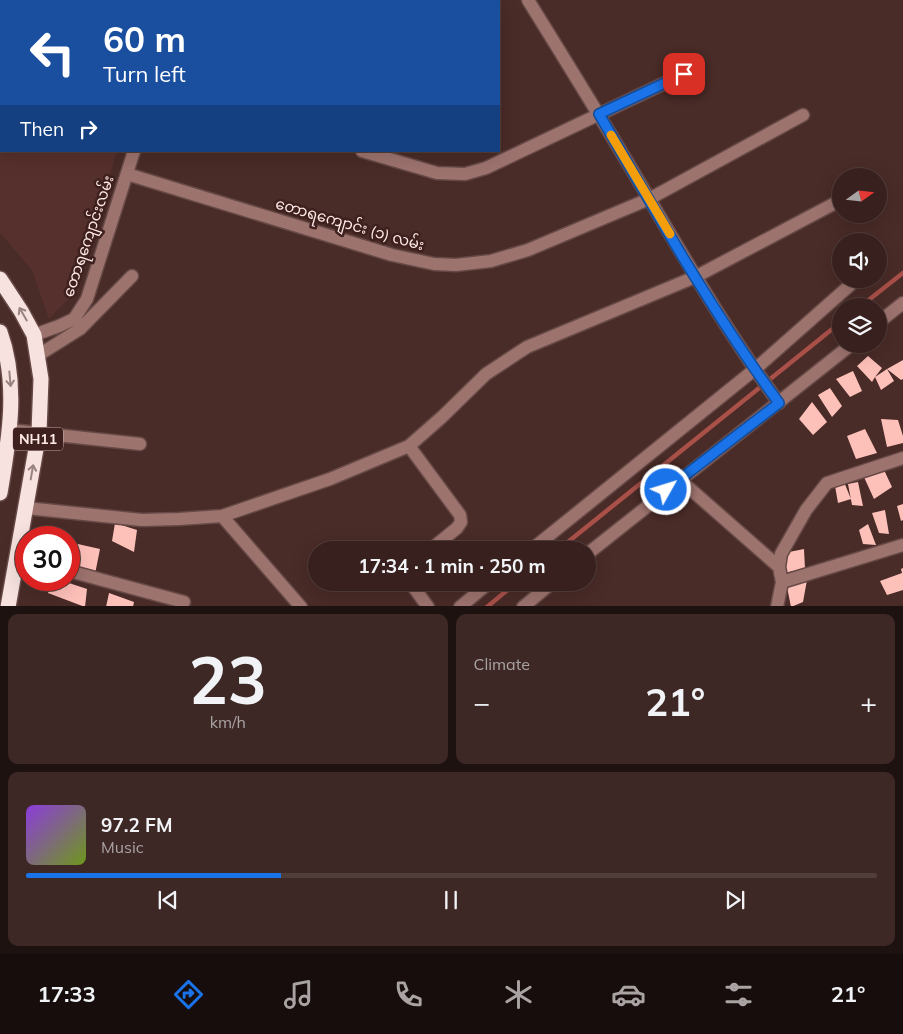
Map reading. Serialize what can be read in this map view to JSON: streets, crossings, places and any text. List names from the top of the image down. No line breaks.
{"streets":{"highway":["NH11"],"street":["တောရကျောင်း (၁) လမ်း","တောရကျောင်းလမ်း"]},"crossings":[["တောရကျောင်း (၁) လမ်း","တောရကျောင်းလမ်း"],["တောရကျောင်းလမ်း","NH11"]],"north":"right","page":{"turn":["60 m","Turn left"],"then":"Then","limit":"30","trip":"17:34 · 1 min · 250 m","tile":[["23","km/h"],"Climate"],"heat":["−","21°","+"],"song":["97.2 FM","Music"],"tabs":["17:33","21°"]}}
